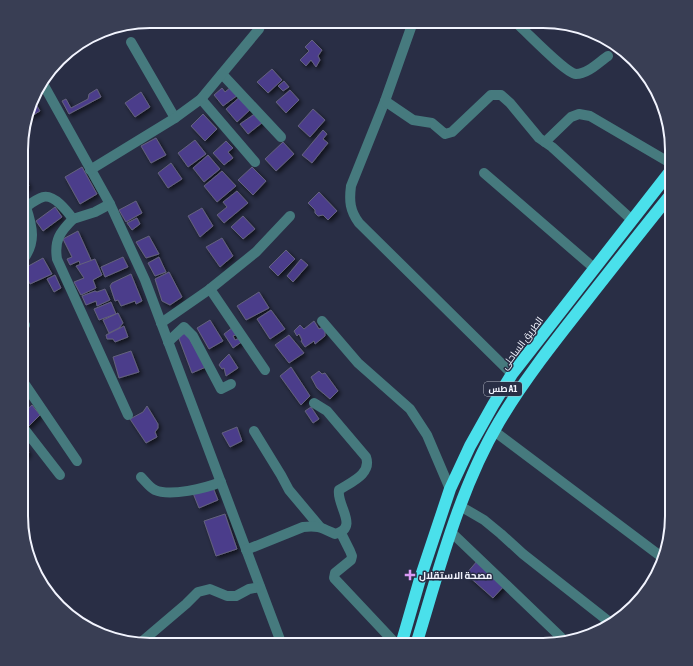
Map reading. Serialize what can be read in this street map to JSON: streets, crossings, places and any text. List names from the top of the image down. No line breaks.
{"streets":{"highway":["الطريق الساحلى","طس A1"]},"places":{"health":["مصحة الاستقلال"]}}
